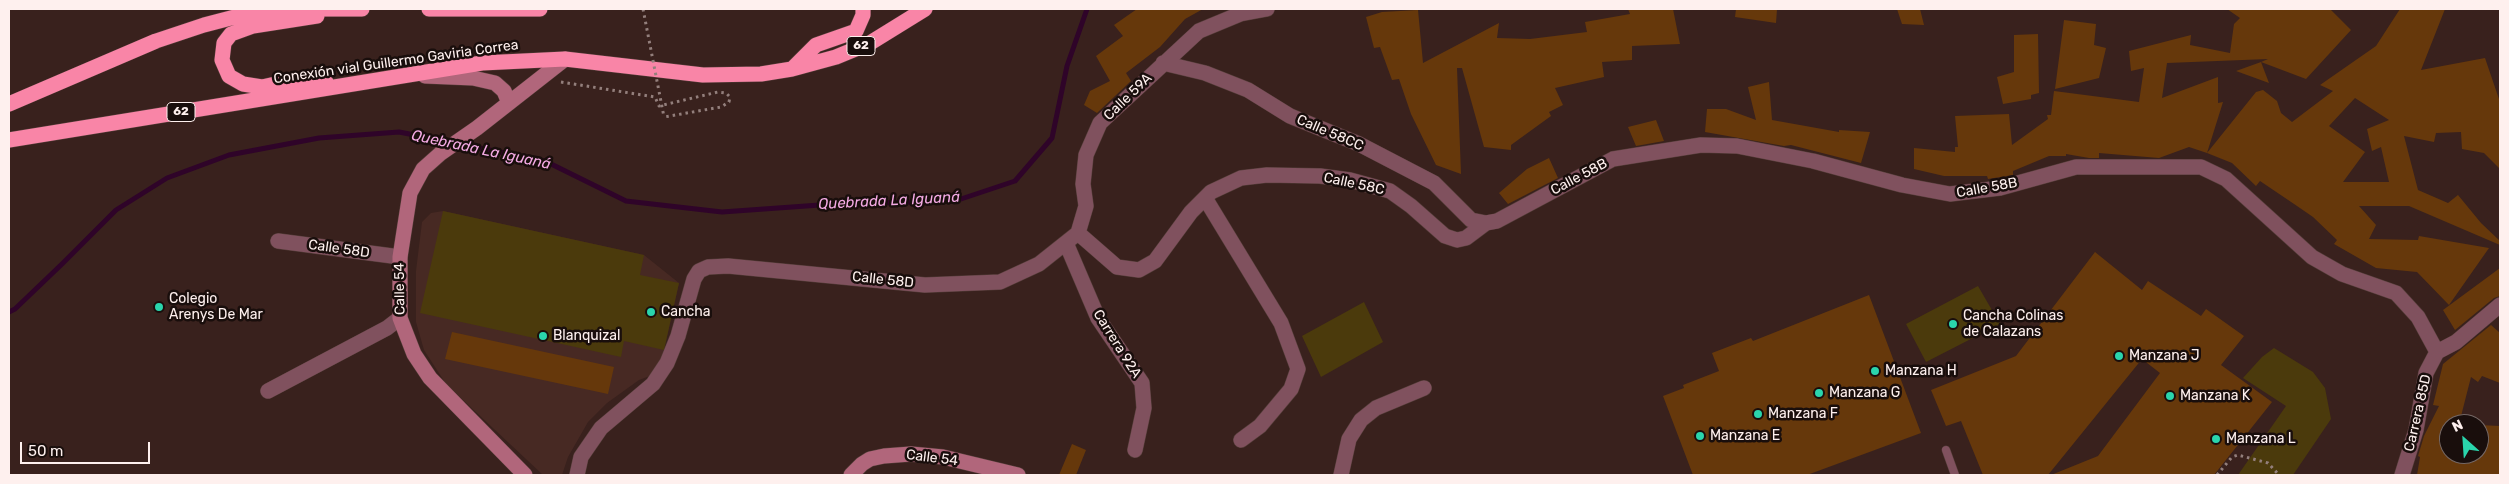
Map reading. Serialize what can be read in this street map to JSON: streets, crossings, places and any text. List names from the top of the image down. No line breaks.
{"streets":{"highway":["62","Conexión vial Guillermo Gaviria Correa"],"street":["Calle 59A","Calle 58CC","Calle 58B","Calle 58C","Calle 58D","Calle 54","Carrera 92A","Carrera 85D"]},"crossings":[["Conexión vial Guillermo Gaviria Correa","Calle 54"],["Calle 59A","Calle 58CC"],["Calle 59A","Calle 58C"],["Calle 58CC","Calle 58B"],["Calle 58CC","Calle 58C"],["Calle 58B","Calle 58C"],["Calle 58B","Carrera 85D"],["Calle 58D","Calle 54"],["Calle 58D","Carrera 92A"]],"water":["Quebrada La Iguaná"],"places":["Colegio Arenys De Mar","Cancha","Cancha Colinas de Calazans","Blanquizal","Manzana J","Manzana H","Manzana G","Manzana K","Manzana F","Manzana E","Manzana L"],"scale_bar":"50 m","north":"top left"}
